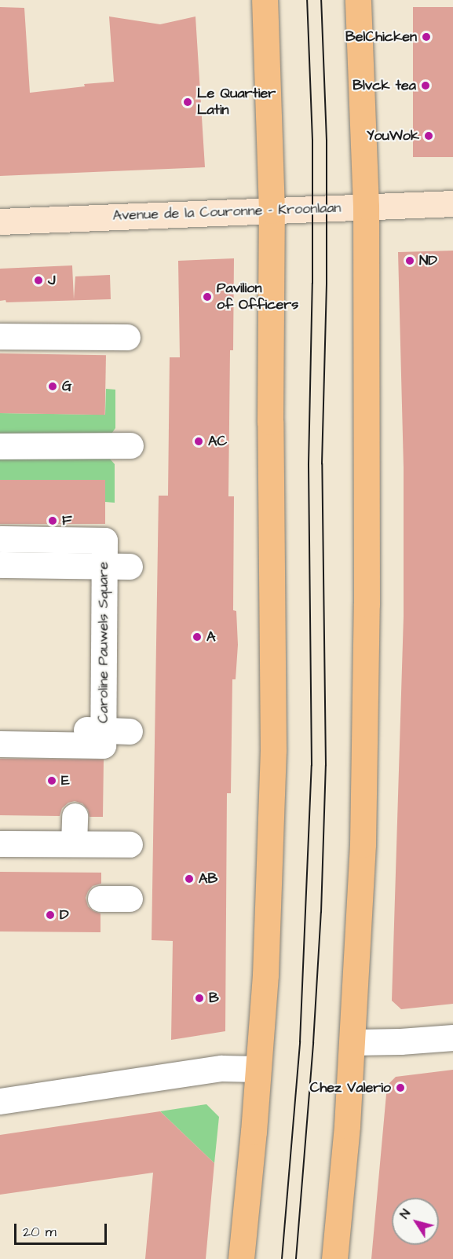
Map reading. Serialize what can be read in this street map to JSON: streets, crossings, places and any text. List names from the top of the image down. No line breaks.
{"streets":{"main road":["Avenue de la Couronne - Kroonlaan"],"street":["Caroline Pauwels Square"]},"places":["BelChicken","Blvck tea","Le Quartier Latin","YouWok","ND","J","Pavilion of Officers","G","AC","F","A","E","AB","D","B","Chez Valerio"],"scale_bar":"20 m","north":"top left"}
